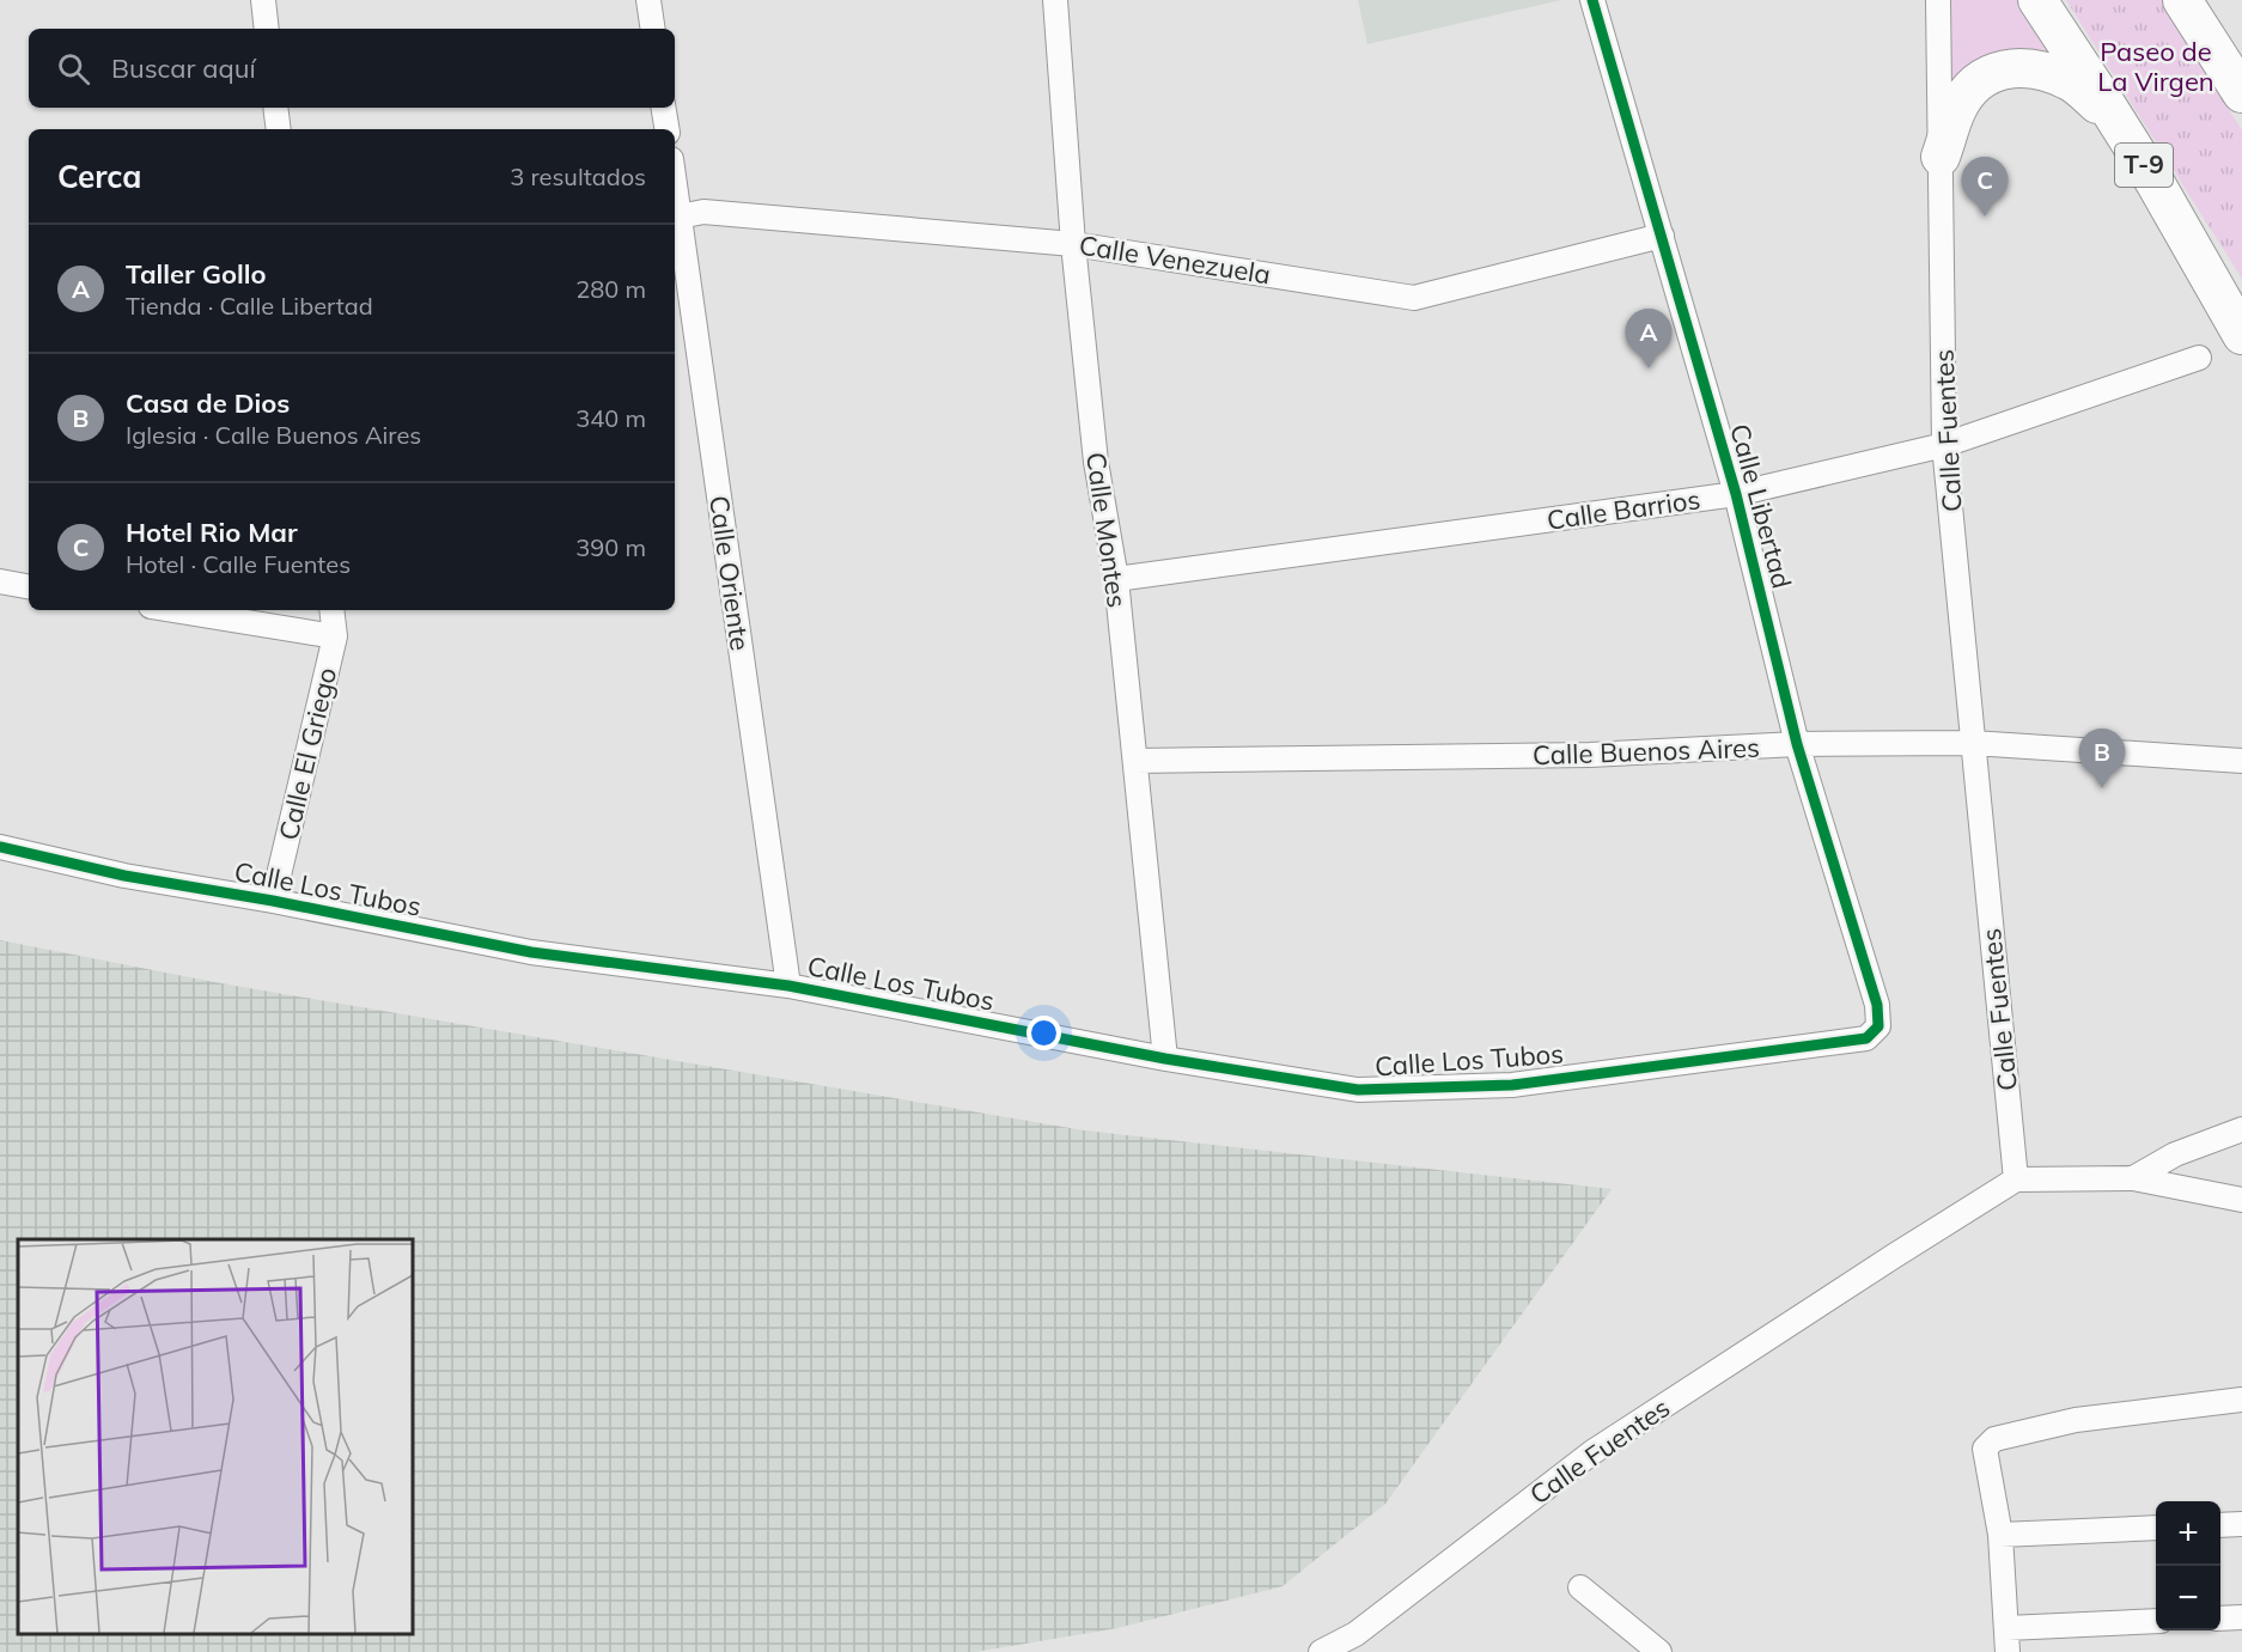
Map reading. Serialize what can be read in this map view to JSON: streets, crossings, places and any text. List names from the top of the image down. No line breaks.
{"streets":{"highway":["T-9"],"street":["Calle Venezuela","Calle Fuentes","Calle Libertad","Calle Barrios","Calle Montes","Calle Oriente","Calle Buenos Aires","Calle El Griego","Calle Los Tubos"]},"crossings":[["Calle Venezuela","Calle Libertad"],["Calle Venezuela","Calle Montes"],["Calle Venezuela","Calle Oriente"],["Calle Fuentes","Calle Barrios"],["Calle Fuentes","Calle Buenos Aires"],["Calle Libertad","Calle Barrios"],["Calle Libertad","Calle Buenos Aires"],["Calle Libertad","Calle Los Tubos"],["Calle Barrios","Calle Montes"],["Calle Montes","Calle Buenos Aires"],["Calle Montes","Calle Los Tubos"],["Calle Oriente","Calle Los Tubos"],["Calle El Griego","Calle Los Tubos"]],"parks":["Paseo de La Virgen"],"page":{"search":"Buscar aquí","heading":["Cerca","3 resultados"],"pins":["C","A","B"],"list":[{"mark":"A","name":"Taller Gollo","note":"Tienda · Calle Libertad","value":"280 m"},{"mark":"B","name":"Casa de Dios","note":"Iglesia · Calle Buenos Aires","value":"340 m"},{"mark":"C","name":"Hotel Rio Mar","note":"Hotel · Calle Fuentes","value":"390 m"}],"map_buttons":["+","−"]}}
